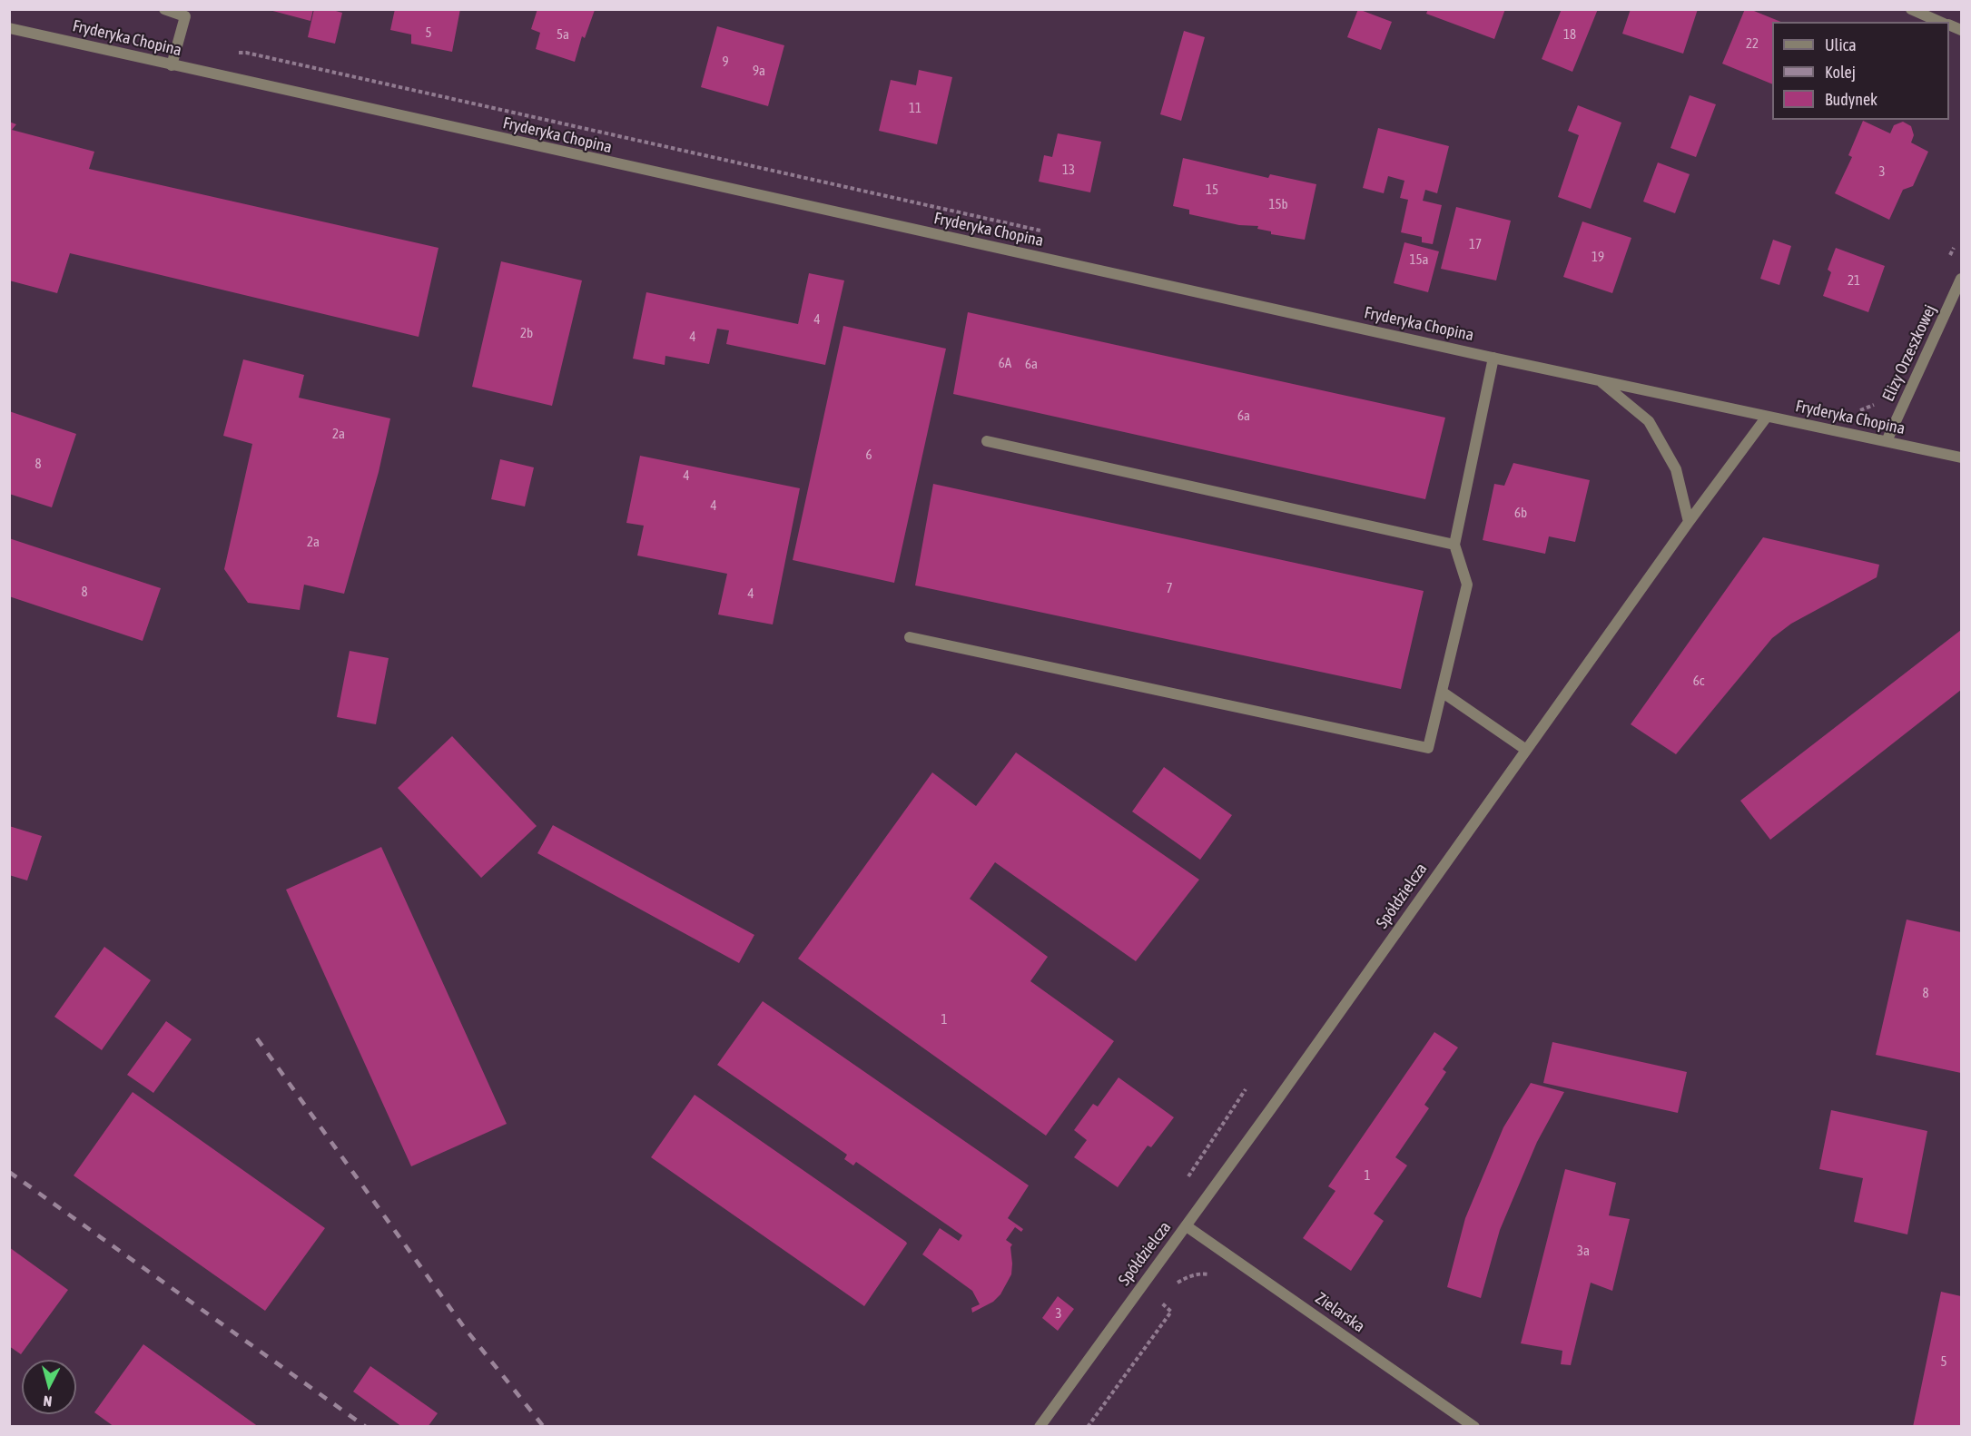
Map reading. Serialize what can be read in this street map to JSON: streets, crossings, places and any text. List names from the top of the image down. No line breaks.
{"streets":{"street":["Fryderyka Chopina","Elizy Orzeszkowej","Spółdzielcza","Zielarska"]},"crossings":[["Fryderyka Chopina","Elizy Orzeszkowej"],["Fryderyka Chopina","Spółdzielcza"],["Spółdzielcza","Zielarska"]],"house_numbers":["5","5a","18","22","9","9a","11","13","3","15","15b","17","19","15a","21","4","2b","4","6A","6a","6a","2a","6","8","4","4","6b","2a","7","8","4","6c","8","1","1","3a","3","5"],"legend":["Ulica","Kolej","Budynek"],"north":"bottom"}
